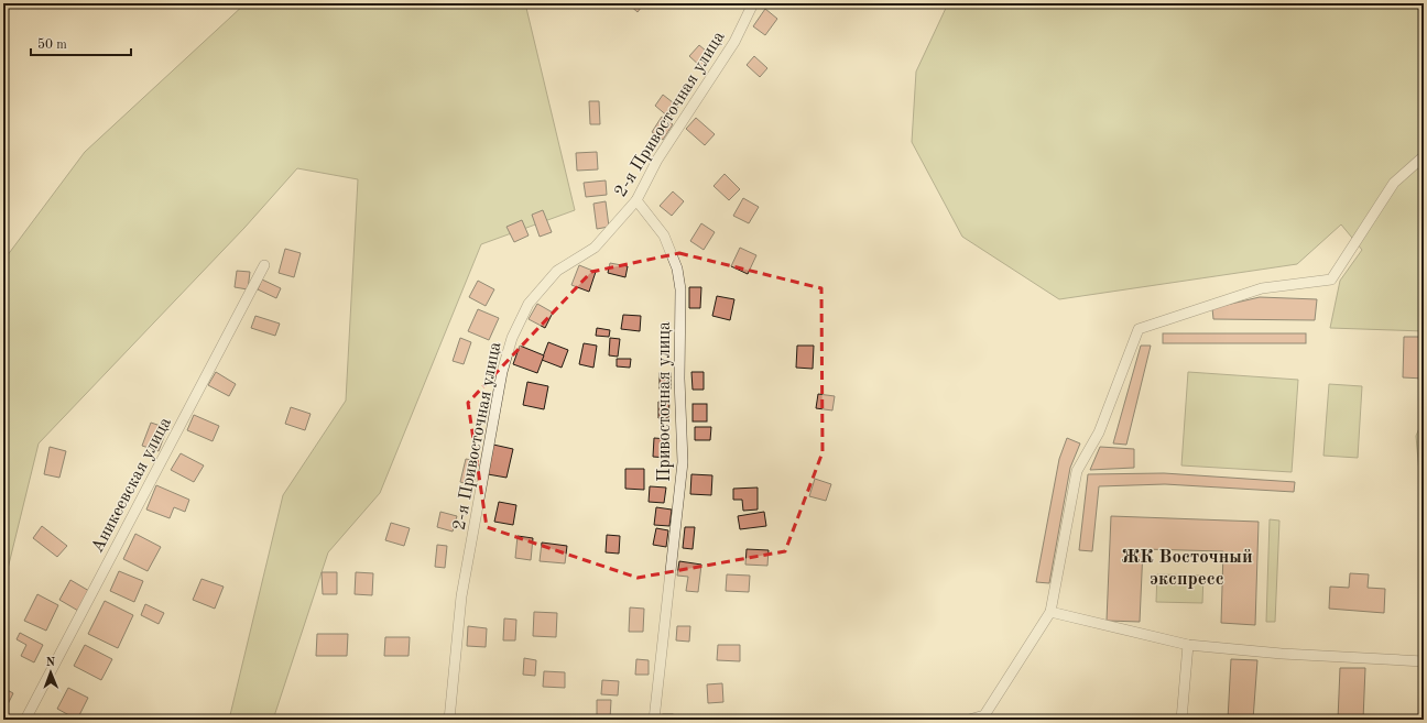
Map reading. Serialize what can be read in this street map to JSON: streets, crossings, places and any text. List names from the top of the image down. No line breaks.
{"streets":{"street":["2-я Привосточная улица","Привосточная улица","Аникеевская улица"]},"crossings":[["2-я Привосточная улица","Привосточная улица"]],"districts":["ЖК Восточный экспресс"],"scale_bar":"50 m","north":"top"}
